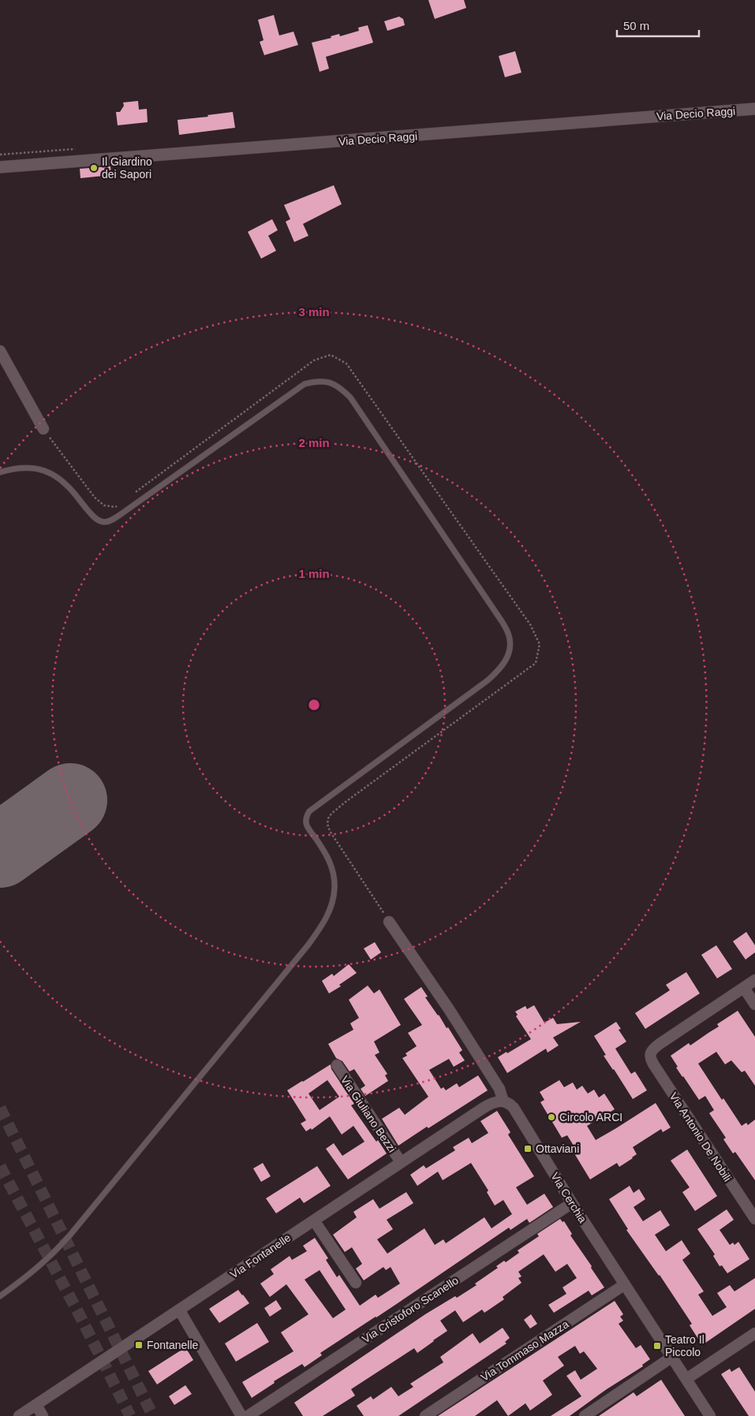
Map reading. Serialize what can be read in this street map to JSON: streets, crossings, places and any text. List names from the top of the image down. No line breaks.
{"streets":{"main road":["Via Decio Raggi"],"street":["Via Giuliano Bezzi","Via Antonio De Nobili","Via Cerchia","Via Fontanelle","Via Cristoforo Scanello","Via Tommaso Mazza"]},"crossings":[["Via Giuliano Bezzi","Via Fontanelle"],["Via Cerchia","Via Fontanelle"],["Via Cerchia","Via Cristoforo Scanello"],["Via Cerchia","Via Tommaso Mazza"]],"places":{"other":["Il Giardino dei Sapori","Circolo ARCI"],"transit":["Ottaviani","Fontanelle","Teatro Il Piccolo"]},"scale_bar":"50 m","rings":["3 min","2 min","1 min"]}
